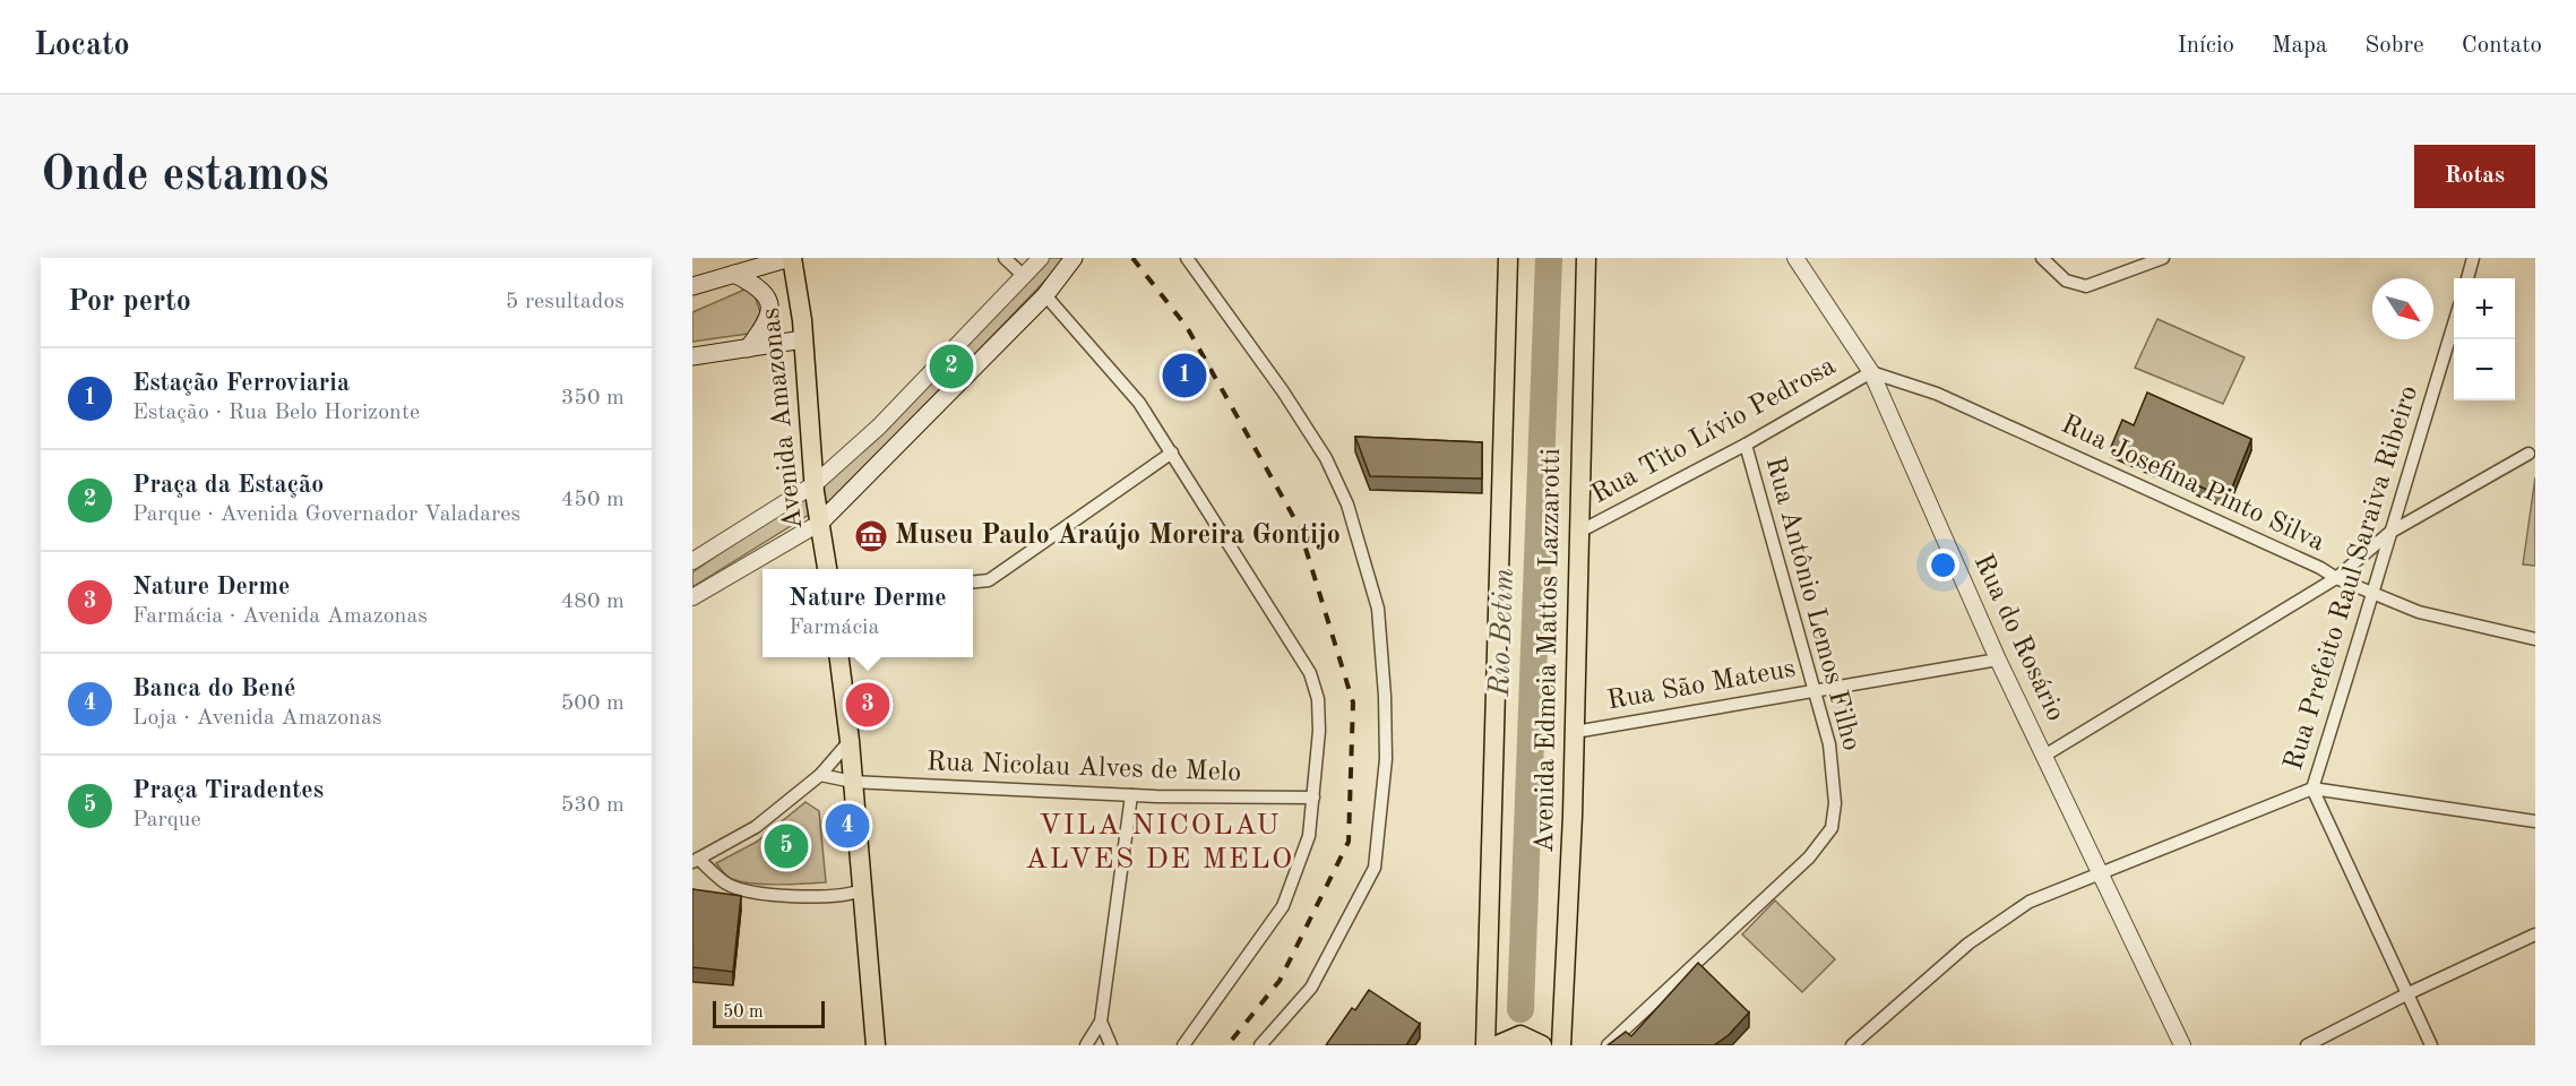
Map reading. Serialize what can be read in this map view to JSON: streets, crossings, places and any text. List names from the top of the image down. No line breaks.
{"streets":{"main road":["Avenida Amazonas","Avenida Edmeia Mattos Lazzarotti"],"street":["Rua Tito Lívio Pedrosa","Rua Josefina Pinto Silva","Rua Prefeito Raul Saraiva Ribeiro","Rua Antônio Lemos Filho","Rua do Rosário","Rua São Mateus","Rua Nicolau Alves de Melo"]},"crossings":[["Rua Tito Lívio Pedrosa","Rua Josefina Pinto Silva"],["Rua Tito Lívio Pedrosa","Rua Antônio Lemos Filho"],["Rua Tito Lívio Pedrosa","Rua do Rosário"],["Rua Tito Lívio Pedrosa","Avenida Edmeia Mattos Lazzarotti"],["Rua Josefina Pinto Silva","Rua Prefeito Raul Saraiva Ribeiro"],["Rua Josefina Pinto Silva","Rua do Rosário"],["Rua Antônio Lemos Filho","Rua São Mateus"],["Rua do Rosário","Rua São Mateus"],["Avenida Edmeia Mattos Lazzarotti","Rua São Mateus"]],"districts":["VILA NICOLAU ALVES DE MELO"],"water":["Rio Betim"],"places":{"museum":["Museu Paulo Araújo Moreira Gontijo"]},"scale_bar":"50 m","north":"bottom right","page":{"header":"Locato","nav":["Início","Mapa","Sobre","Contato"],"buttons":"Rotas","title":"Onde estamos","heading":["Por perto","5 resultados"],"map_buttons":["+","−"],"pins":["2","1","3","4","5"],"list":[{"mark":"1","name":"Estação Ferroviaria","note":"Estação · Rua Belo Horizonte","value":"350 m"},{"mark":"2","name":"Praça da Estação","note":"Parque · Avenida Governador Valadares","value":"450 m"},{"mark":"3","name":"Nature Derme","note":"Farmácia · Avenida Amazonas","value":"480 m"},{"mark":"4","name":"Banca do Bené","note":"Loja · Avenida Amazonas","value":"500 m"},{"mark":"5","name":"Praça Tiradentes","note":"Parque","value":"530 m"}],"popup":["Nature Derme","Farmácia"],"scale":"50 m"}}
